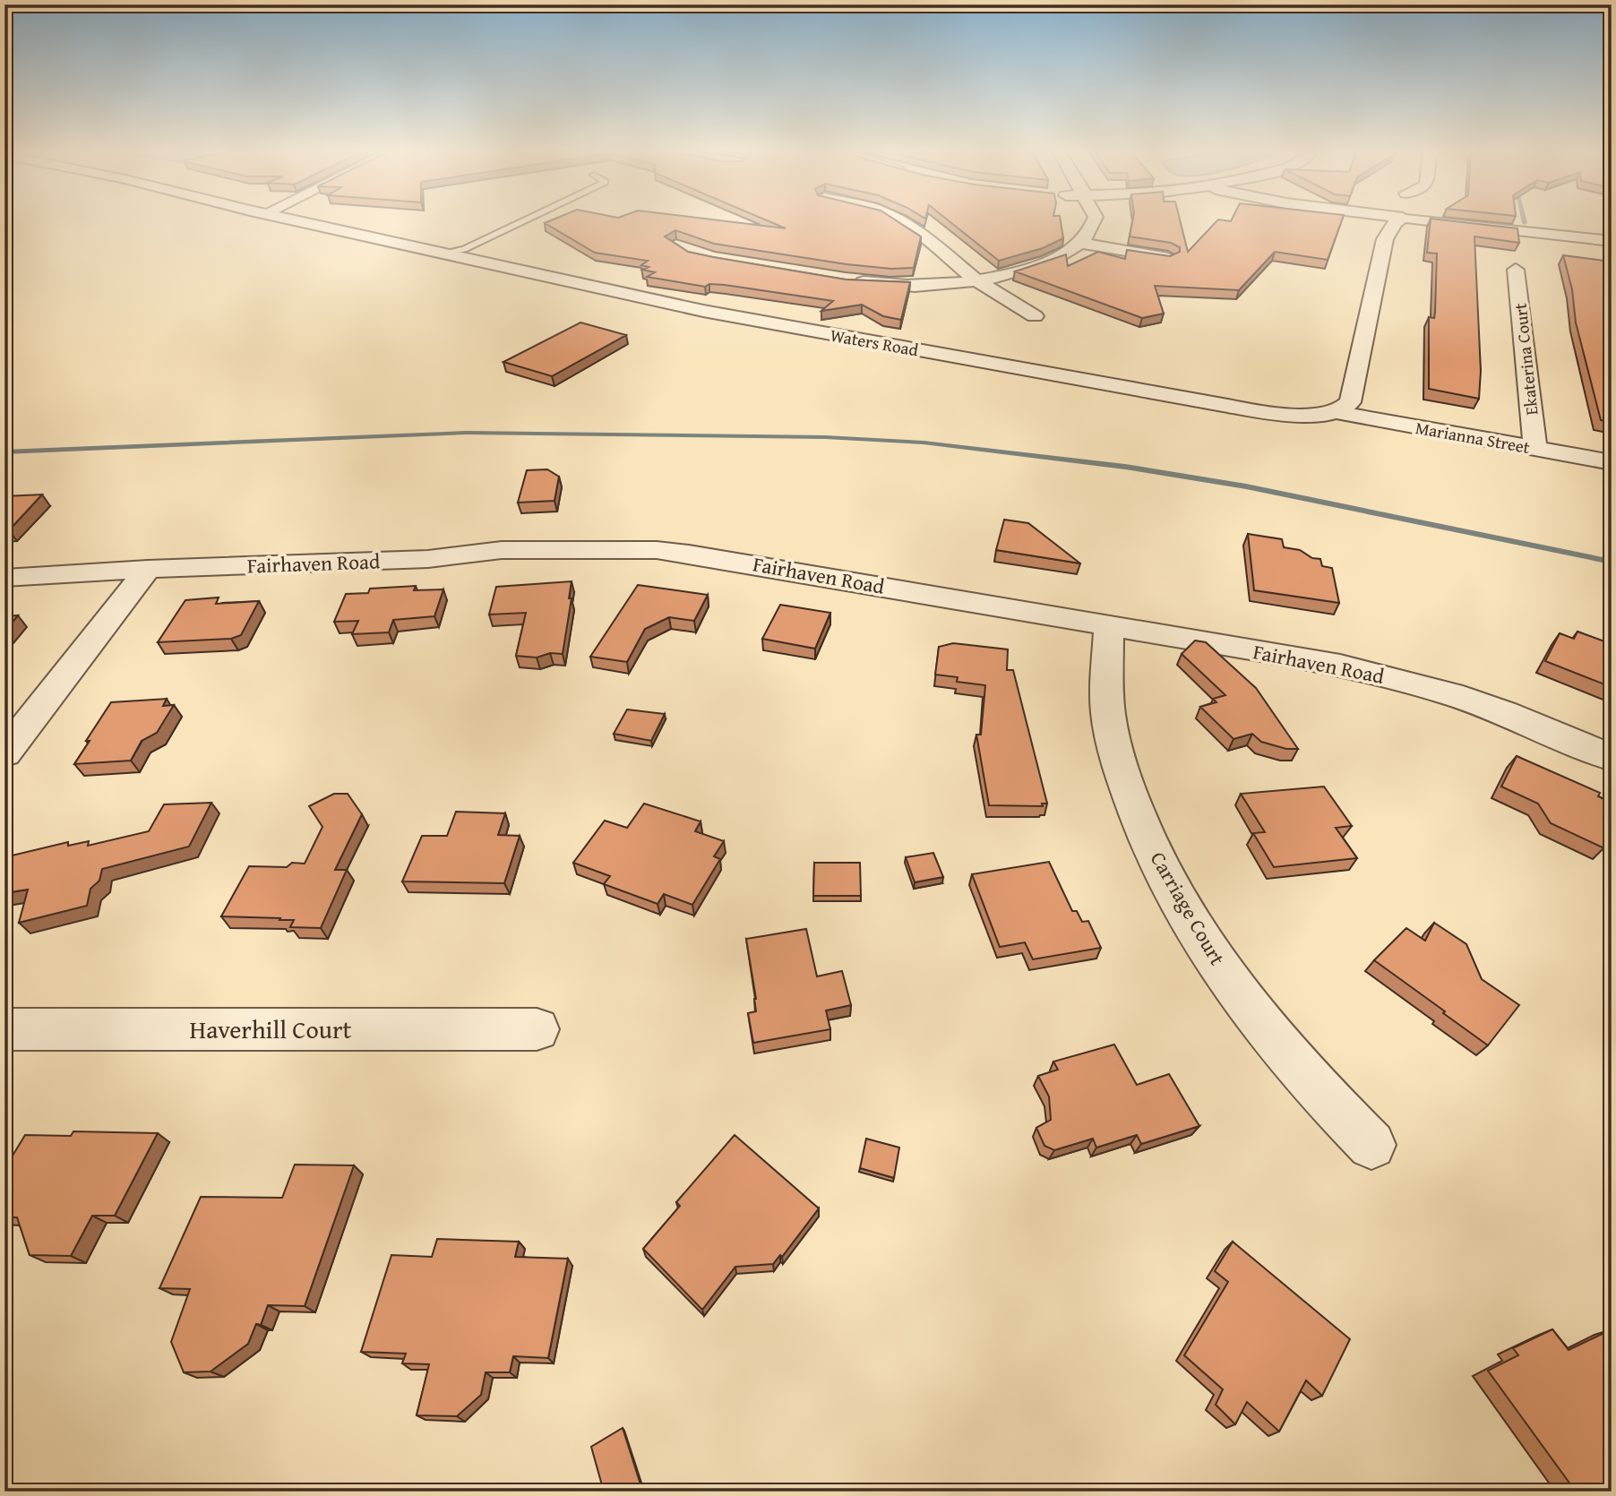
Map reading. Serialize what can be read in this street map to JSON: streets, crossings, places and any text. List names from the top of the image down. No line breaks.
{"streets":{"street":["Waters Road","Ekaterina Court","Marianna Street","Fairhaven Road","Carriage Court","Haverhill Court"]},"crossings":[["Waters Road","Marianna Street"],["Ekaterina Court","Marianna Street"],["Fairhaven Road","Carriage Court"]]}
